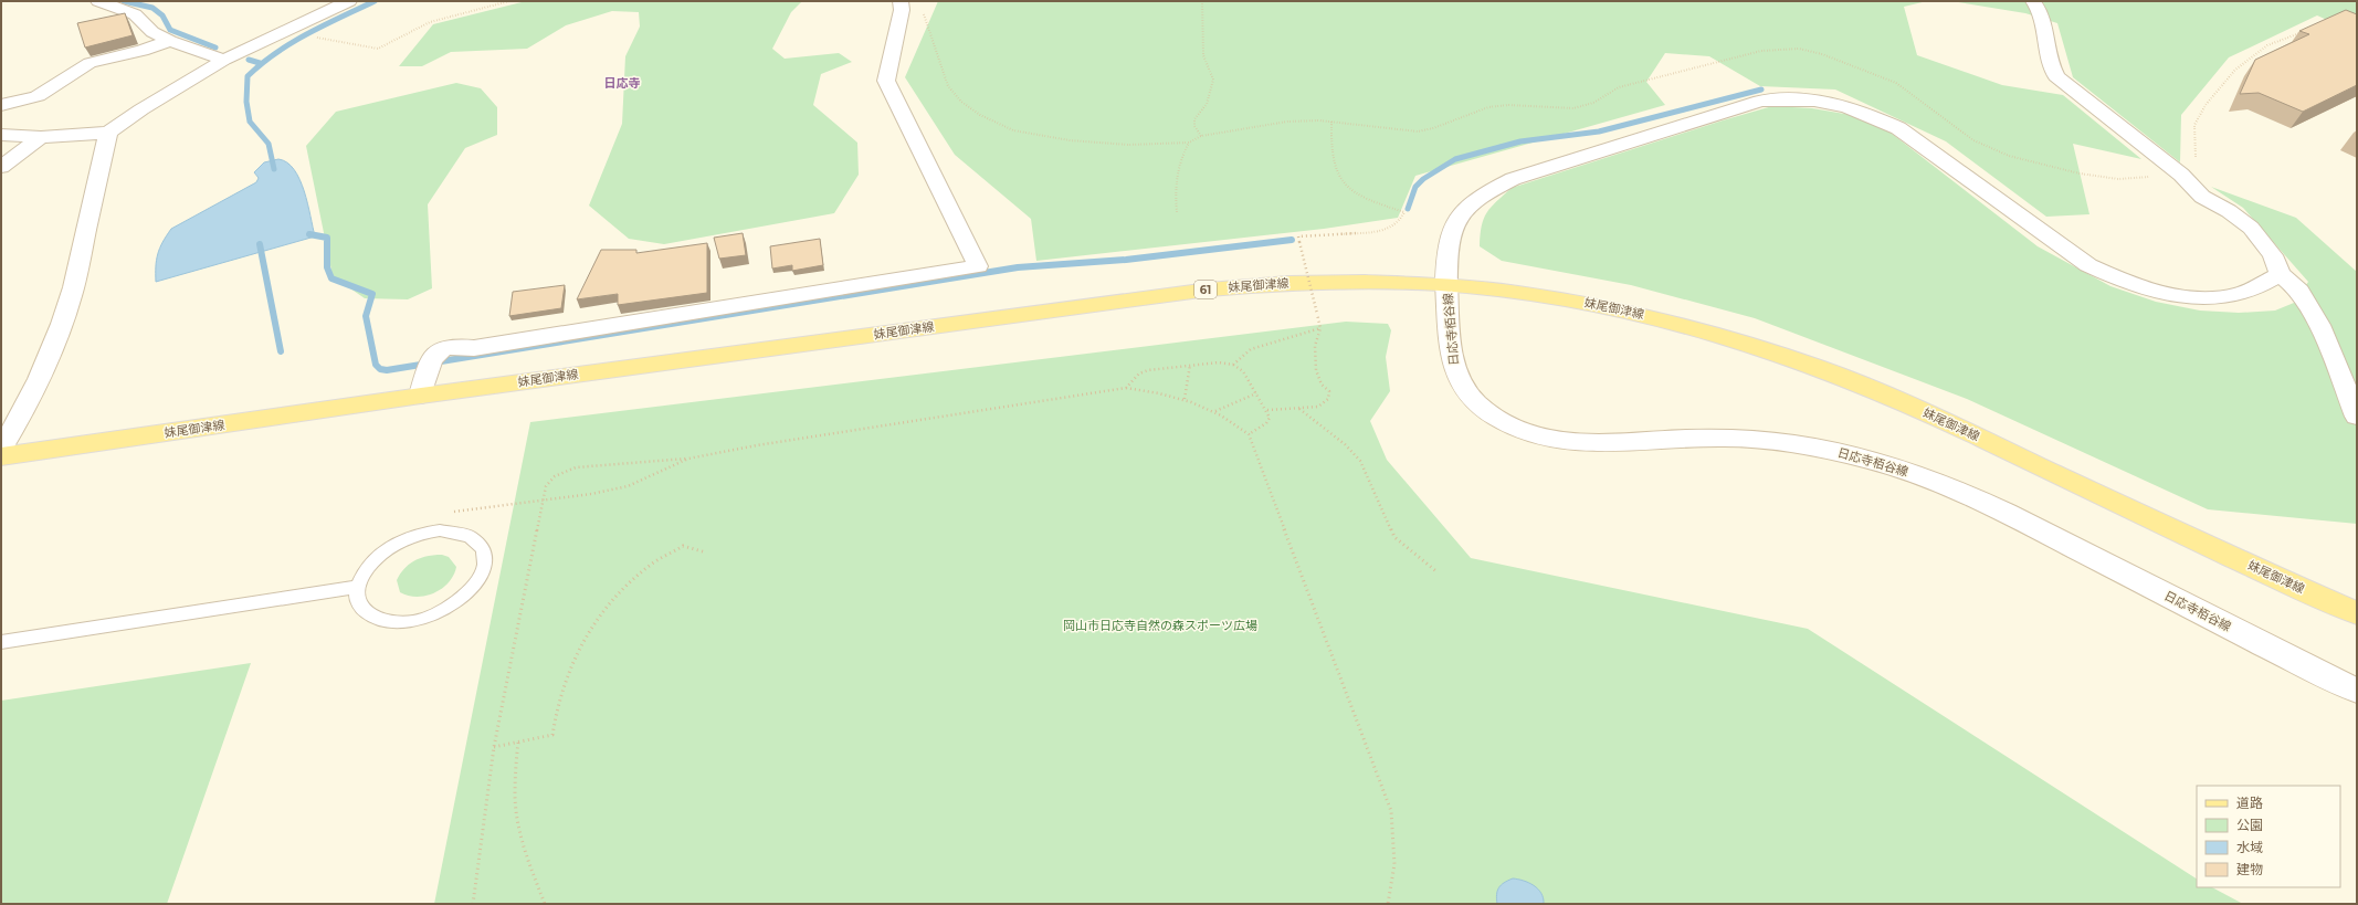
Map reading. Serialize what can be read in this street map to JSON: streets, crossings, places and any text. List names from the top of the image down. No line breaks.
{"streets":{"main road":["妹尾御津線","61"],"street":["日応寺栢谷線"]},"crossings":[["妹尾御津線","日応寺栢谷線"]],"districts":["日応寺"],"parks":["岡山市日応寺自然の森スポーツ広場"],"legend":["道路","公園","水域","建物"]}
